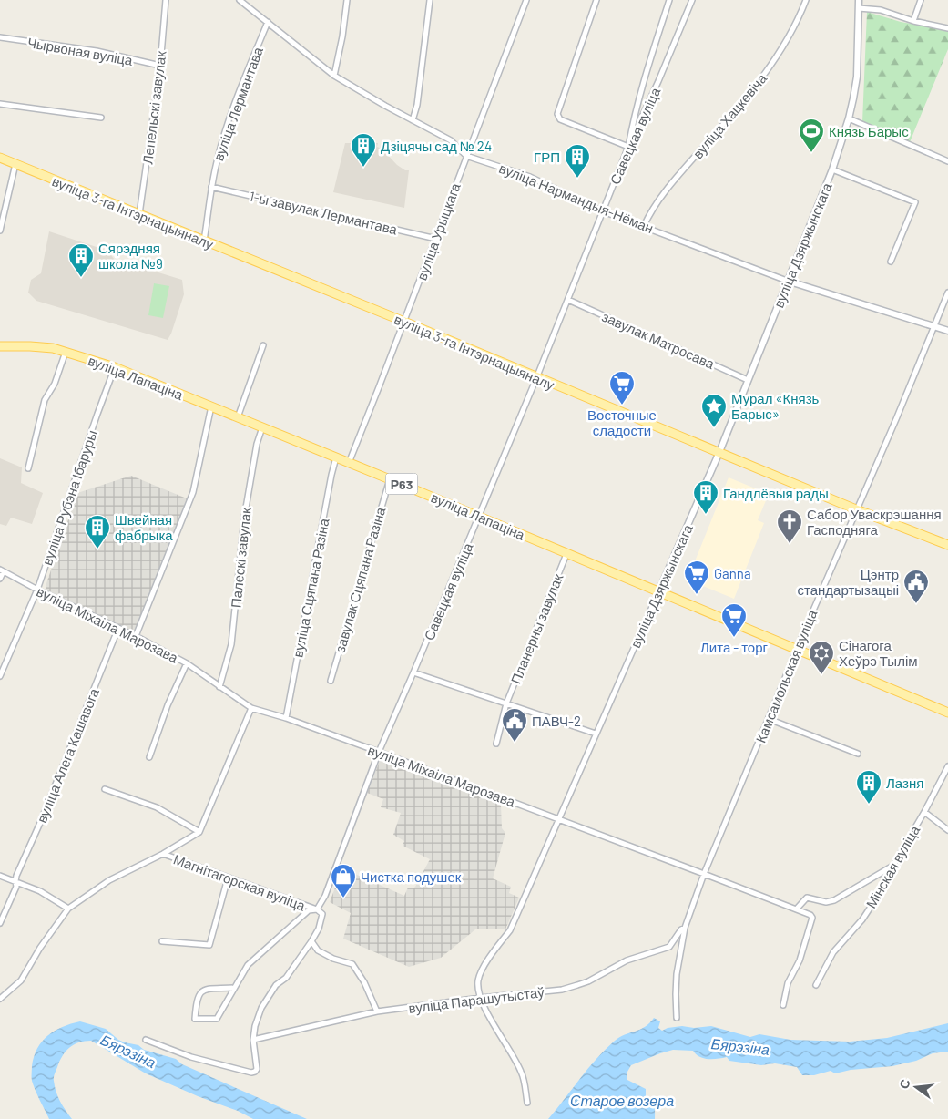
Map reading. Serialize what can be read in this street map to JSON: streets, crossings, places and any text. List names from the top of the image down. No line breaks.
{"streets":{"main road":["вуліца 3-га Інтэрнацыяналу","вуліца Лапаціна","Р63"],"street":["Чырвоная вуліца","вуліца Лермантава","Лепельскі завулак","вуліца Хацкевіча","Савецкая вуліца","вуліца Нармандыя-Нёман","1-ы завулак Лермантава","вуліца Урыцкага","вуліца Дзяржынскага","завулак Матросава","вуліца Рубэна Ібаруры","Палескі завулак","завулак Сцяпана Разіна","вуліца Сцяпана Разіна","вуліца Міхаіла Марозава","Планерны завулак","Камсамольская вуліца","вуліца Алега Кашавога","Мінская вуліца","Магнітагорская вуліца","вуліца Парашутыстаў"]},"crossings":[["Чырвоная вуліца","Лепельскі завулак"],["вуліца Лермантава","вуліца Нармандыя-Нёман"],["вуліца Лермантава","вуліца 3-га Інтэрнацыяналу"],["вуліца Лермантава","1-ы завулак Лермантава"],["Лепельскі завулак","вуліца 3-га Інтэрнацыяналу"],["вуліца Хацкевіча","вуліца Нармандыя-Нёман"],["Савецкая вуліца","вуліца Нармандыя-Нёман"],["Савецкая вуліца","вуліца 3-га Інтэрнацыяналу"],["Савецкая вуліца","завулак Матросава"],["Савецкая вуліца","вуліца Лапаціна"],["Савецкая вуліца","вуліца Міхаіла Марозава"],["Савецкая вуліца","Магнітагорская вуліца"],["вуліца Нармандыя-Нёман","вуліца Урыцкага"],["вуліца Нармандыя-Нёман","вуліца Дзяржынскага"],["вуліца Нармандыя-Нёман","Камсамольская вуліца"],["вуліца 3-га Інтэрнацыяналу","вуліца Урыцкага"],["вуліца 3-га Інтэрнацыяналу","вуліца Дзяржынскага"],["вуліца 3-га Інтэрнацыяналу","Камсамольская вуліца"],["1-ы завулак Лермантава","вуліца Урыцкага"],["вуліца Урыцкага","вуліца Лапаціна"],["вуліца Дзяржынскага","завулак Матросава"],["вуліца Дзяржынскага","вуліца Лапаціна"],["вуліца Дзяржынскага","вуліца Міхаіла Марозава"],["вуліца Дзяржынскага","вуліца Парашутыстаў"],["вуліца Лапаціна","вуліца Рубэна Ібаруры"],["вуліца Лапаціна","Палескі завулак"],["вуліца Лапаціна","завулак Сцяпана Разіна"],["вуліца Лапаціна","вуліца Сцяпана Разіна"],["вуліца Лапаціна","Планерны завулак"],["вуліца Лапаціна","Камсамольская вуліца"],["вуліца Рубэна Ібаруры","вуліца Міхаіла Марозава"],["Палескі завулак","вуліца Міхаіла Марозава"],["вуліца Сцяпана Разіна","вуліца Міхаіла Марозава"],["вуліца Міхаіла Марозава","Камсамольская вуліца"],["вуліца Міхаіла Марозава","вуліца Алега Кашавога"],["Камсамольская вуліца","вуліца Парашутыстаў"]],"water":["Бярэзіна","Старое возера"],"places":{"sports":["Князь Барыс"],"building":["Дзіцячы сад № 24","ГРП","Сярэдняя школа №9","Гандлёвыя рады","Швейная фабрыка","Лазня"],"supermarket":["Восточные сладости","Ganna","Лита - торг"],"place":["Мурал «Князь Барыс»"],"church":["Сабор Уваскрэшання Гасподняга"],"public building":["Цэнтр стандартызацыі","ПАВЧ-2"],"synagogue":["Сінагога Хеўрэ Тылім"],"shop":["Чистка подушек"]},"north":"left"}
